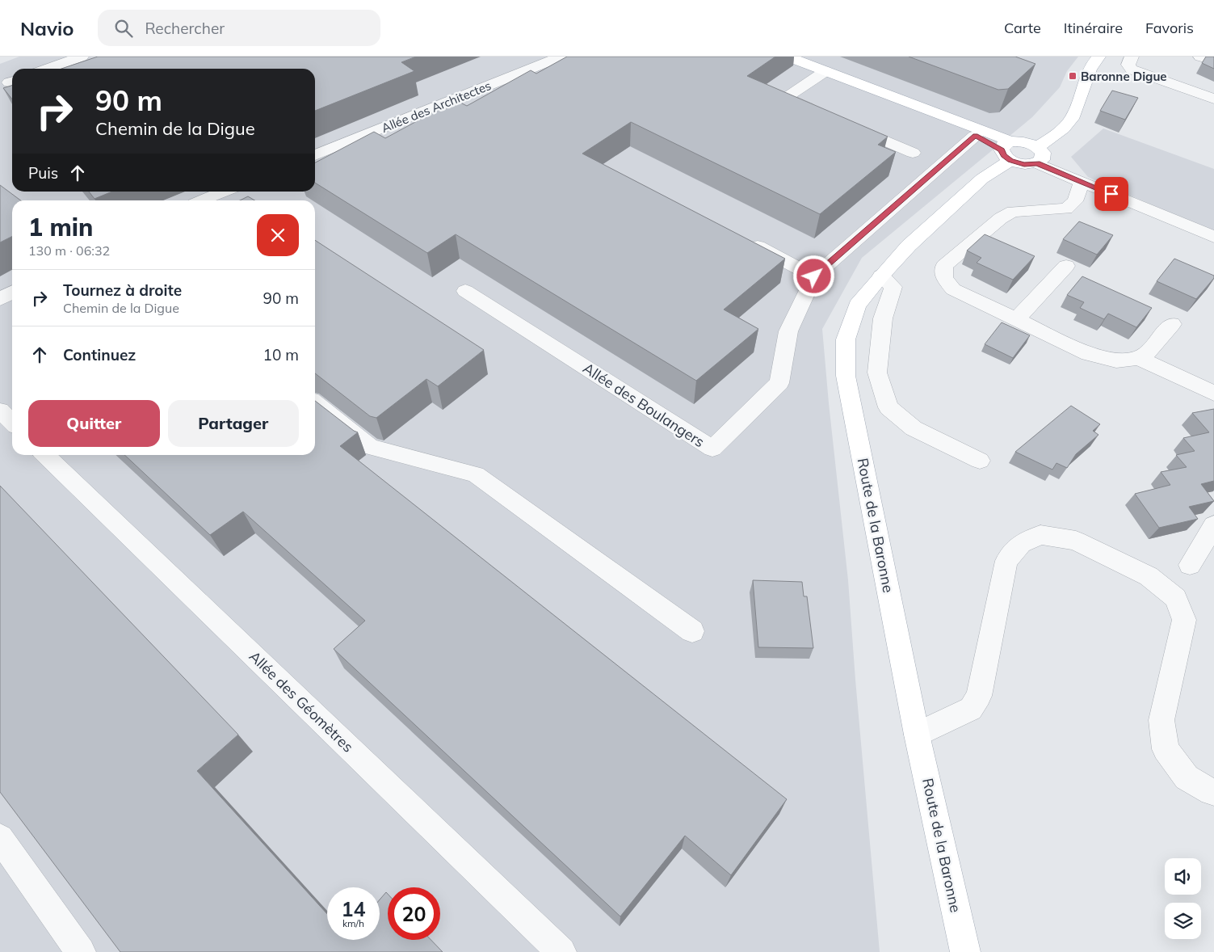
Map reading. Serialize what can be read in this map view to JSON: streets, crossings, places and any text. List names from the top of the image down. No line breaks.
{"streets":{"main road":["Route de la Baronne"],"street":["Allée des Architectes","Allée des Boulangers","Allée des Géomètres"]},"places":{"transit":["Baronne Digue"]},"page":{"header":"Navio","search":"Rechercher","nav":["Carte","Itinéraire","Favoris"],"turn":["90 m","Chemin de la Digue"],"then":"Puis","heading":["1 min","130 m · 06:32"],"list":[{"name":"Tournez à droite","note":"Chemin de la Digue","value":"90 m"},{"name":"Continuez","value":"10 m"}],"buttons":["Quitter","Partager"],"speed":"14 km/h","limit":"20"}}
